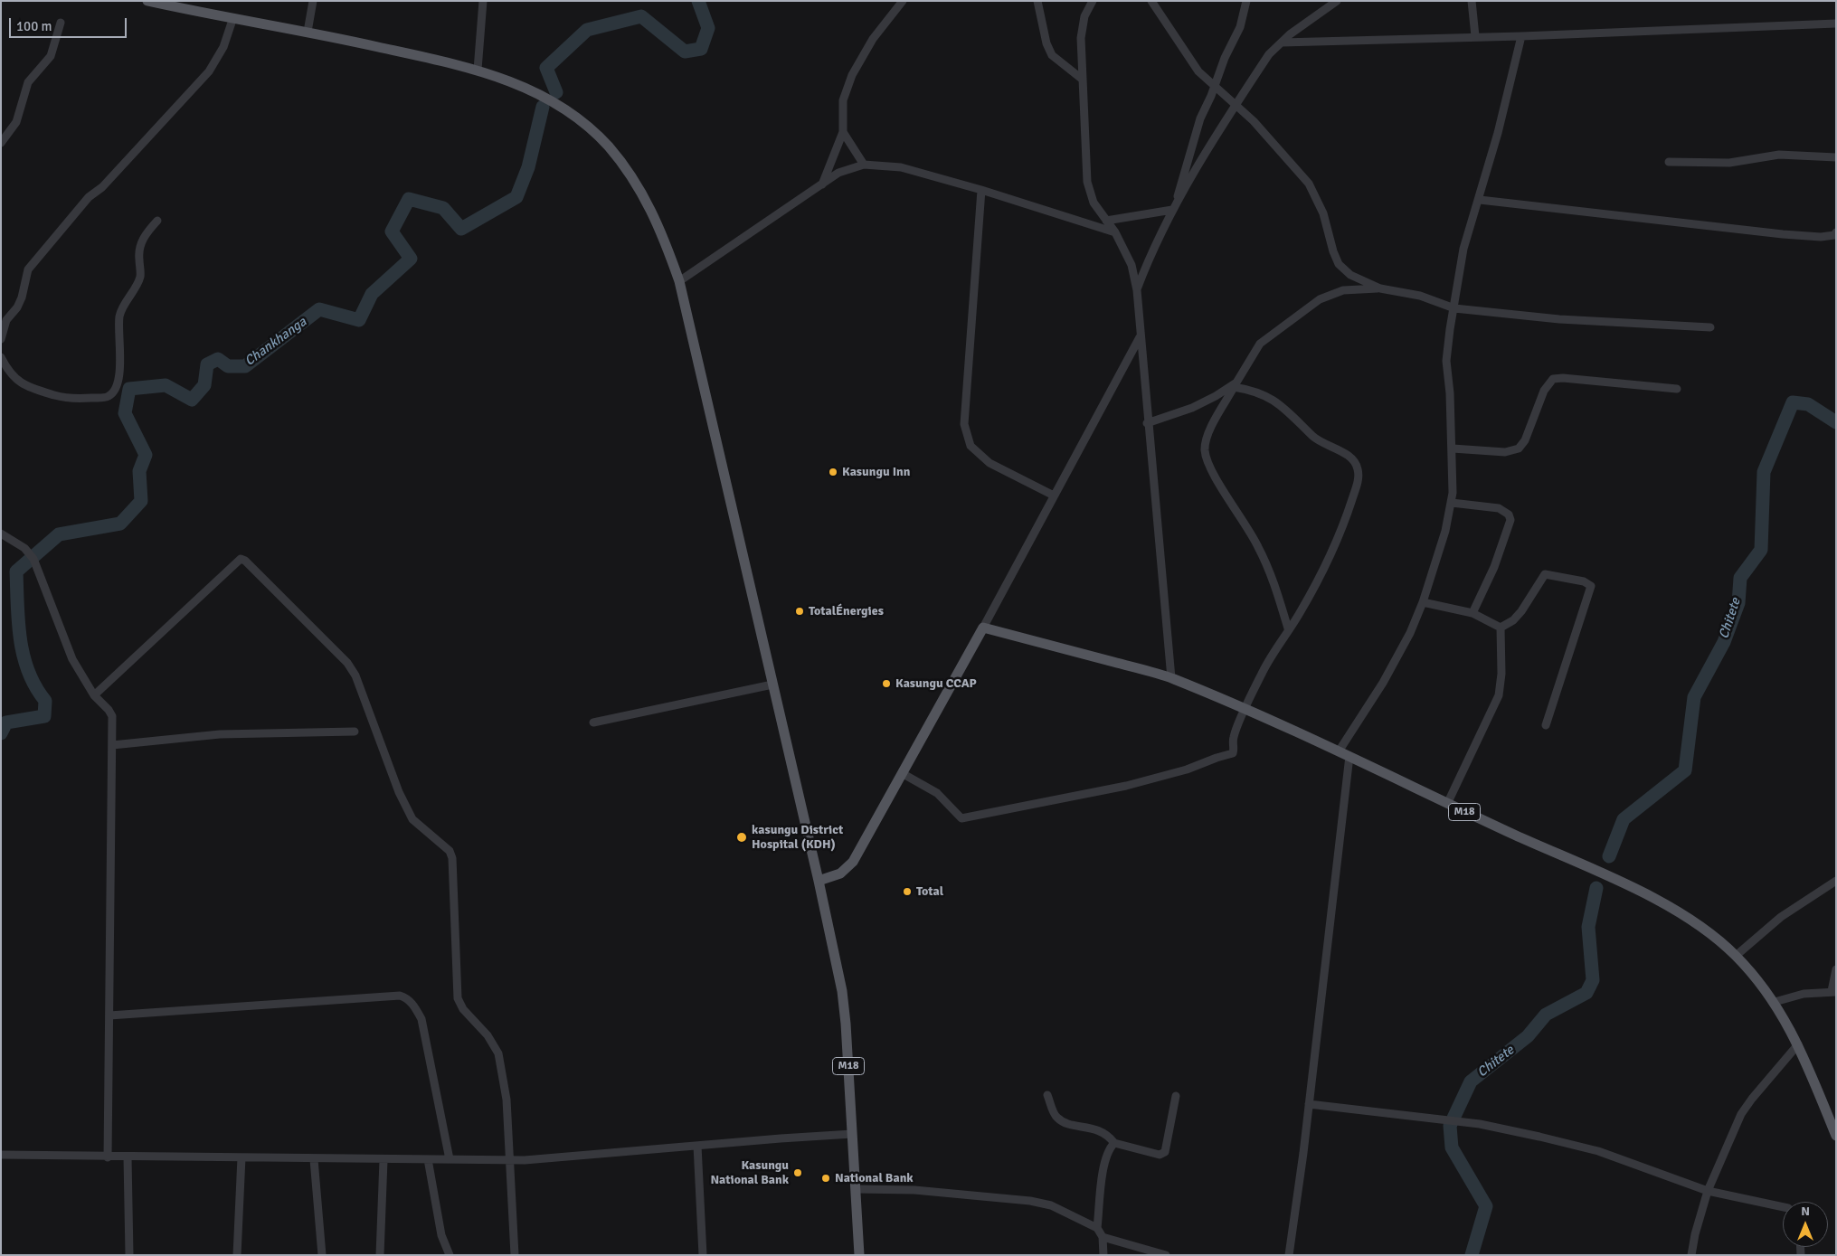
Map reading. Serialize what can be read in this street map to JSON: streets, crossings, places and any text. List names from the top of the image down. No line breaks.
{"streets":{"main road":["M18"]},"water":["Chankhanga","Chitete"],"places":["Kasungu Inn","TotalÉnergies","Kasungu CCAP","kasungu District Hospital (KDH)","Total","Kasungu National Bank","National Bank"],"scale_bar":"100 m","north":"top"}
